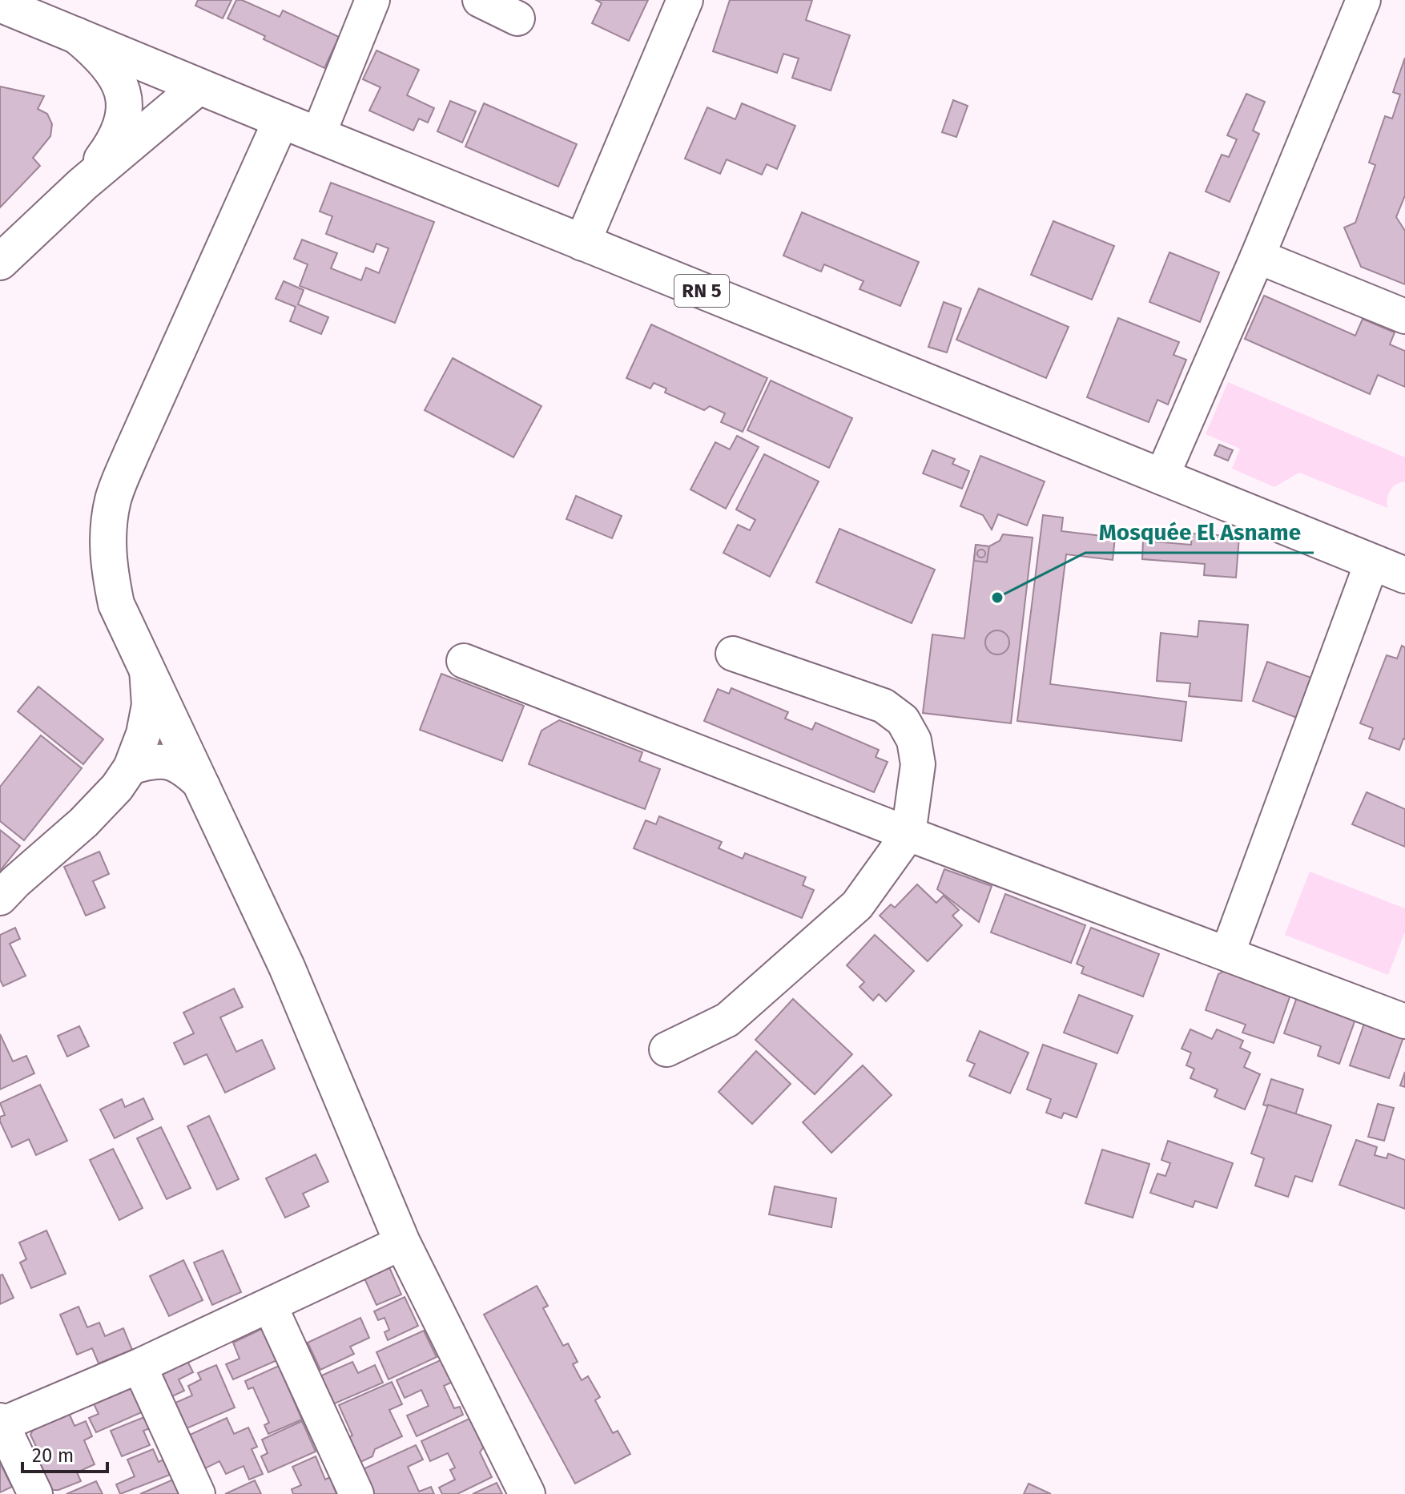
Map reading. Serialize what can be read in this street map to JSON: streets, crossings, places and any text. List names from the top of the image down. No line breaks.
{"streets":{"street":["RN 5"]},"places":["Mosquée El Asname"],"scale_bar":"20 m"}
